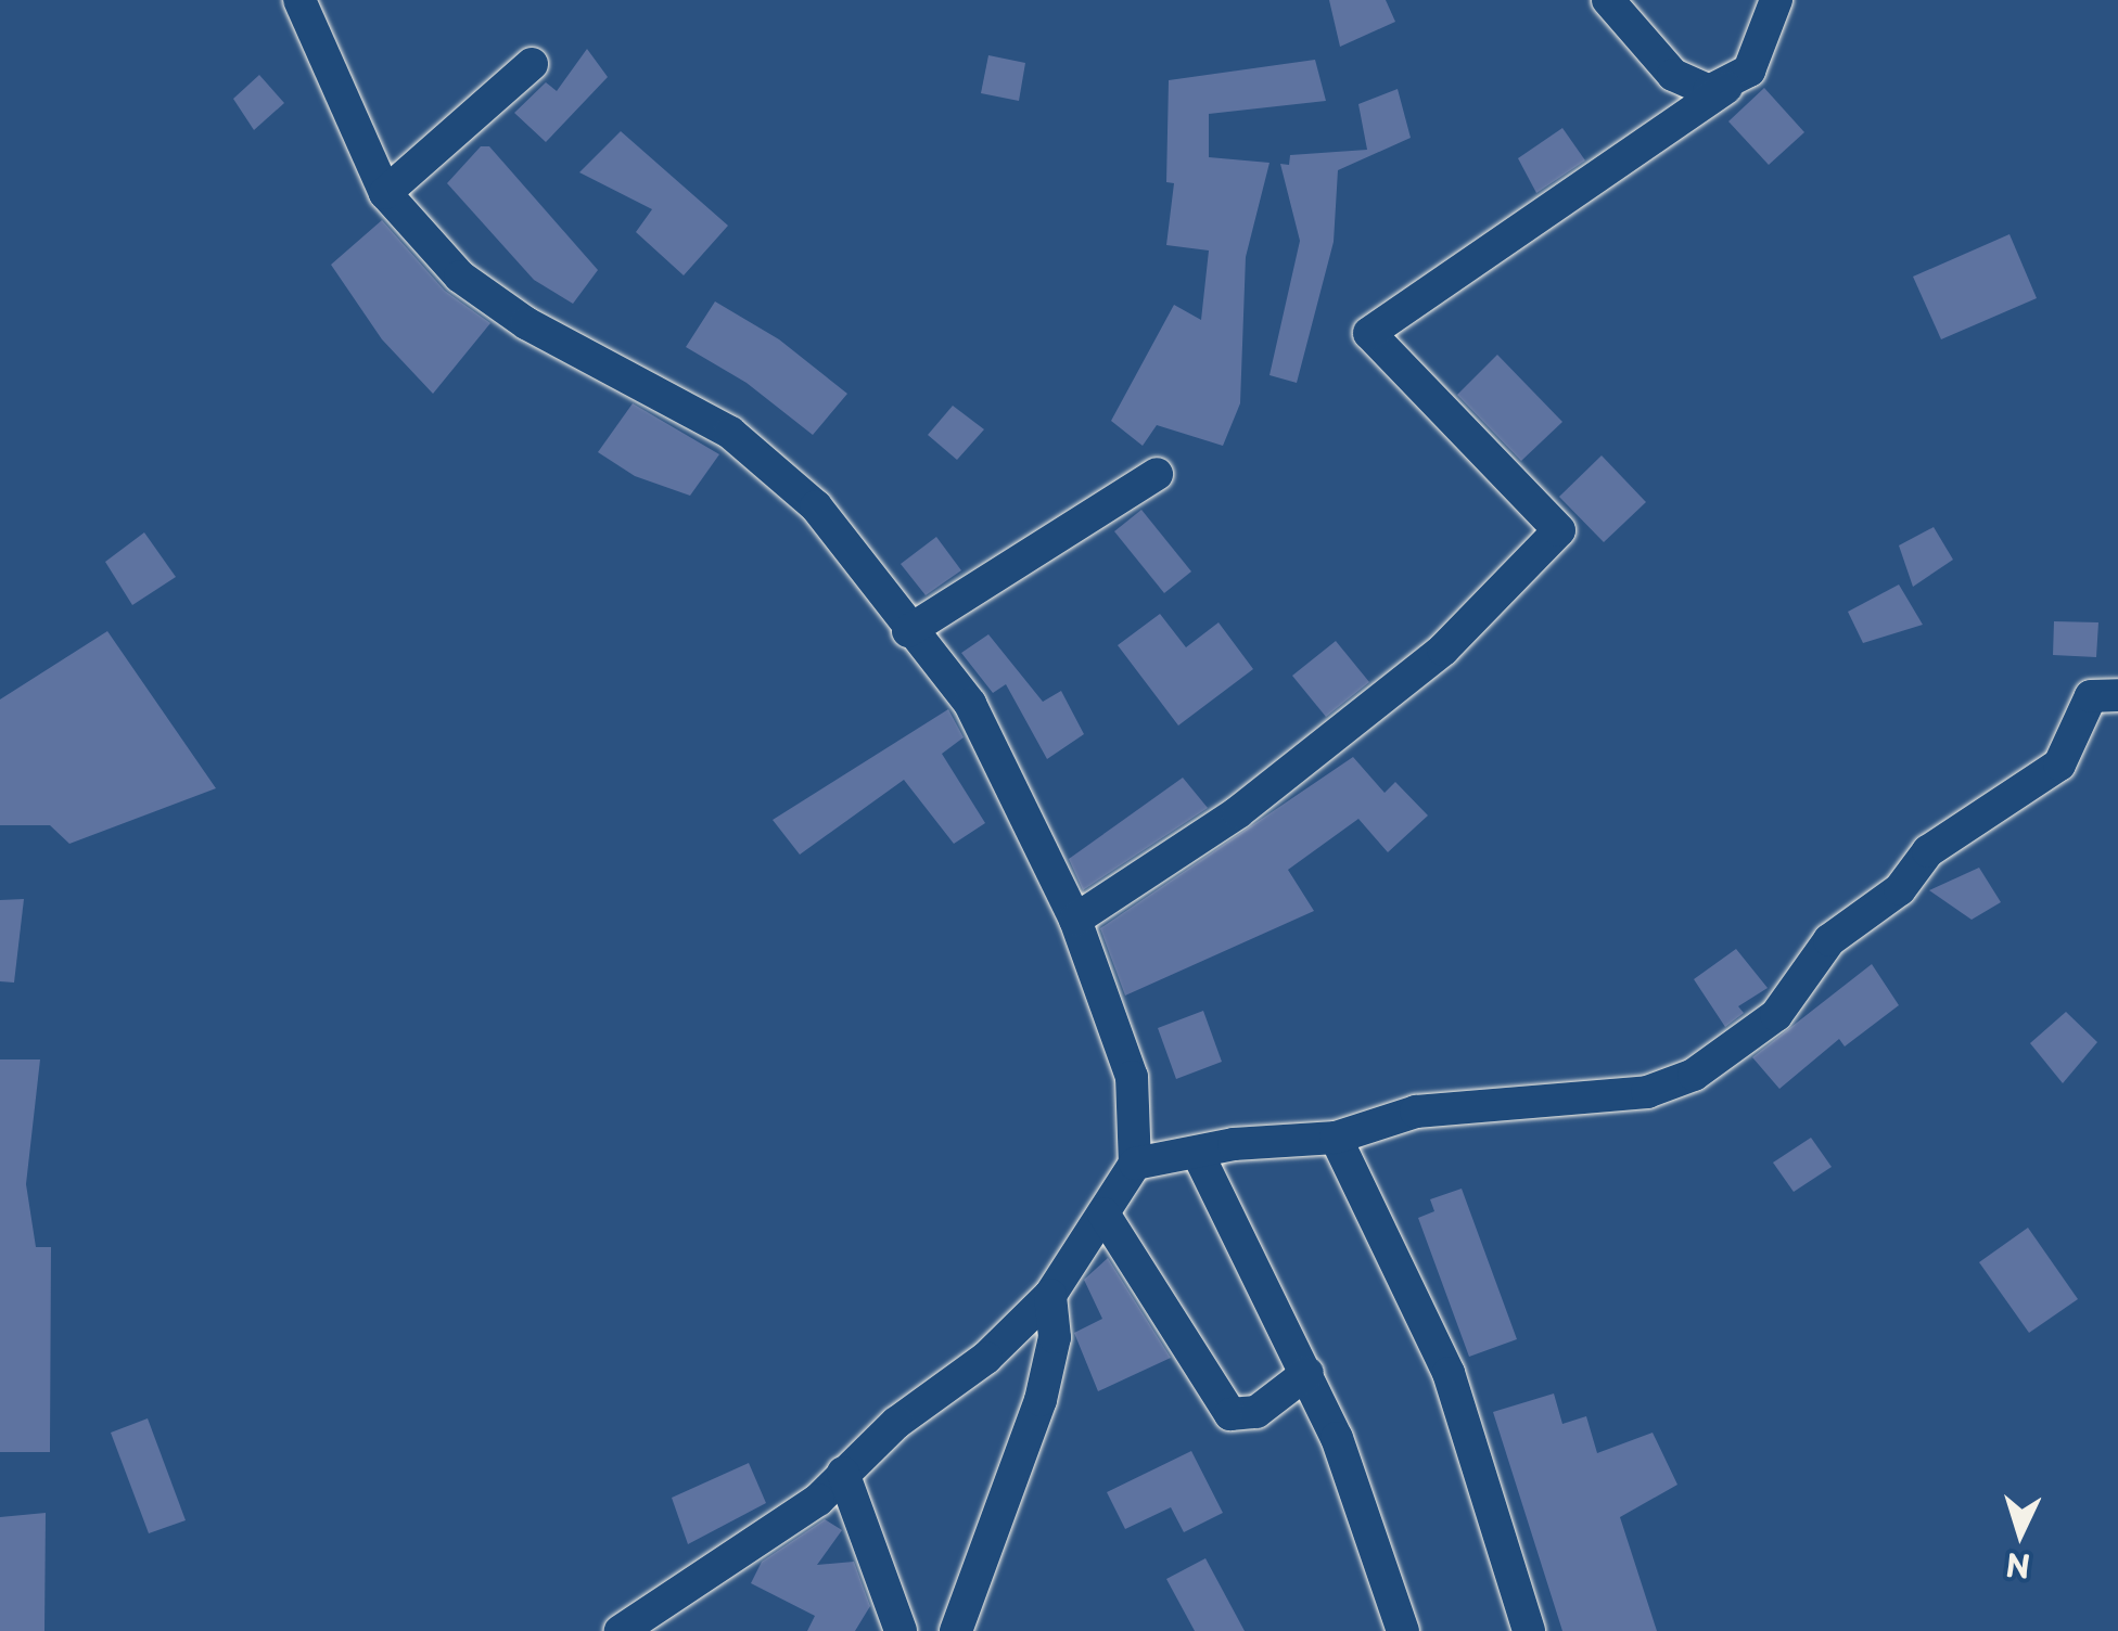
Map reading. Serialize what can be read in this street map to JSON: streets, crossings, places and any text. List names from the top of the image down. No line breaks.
{"north":"bottom"}
